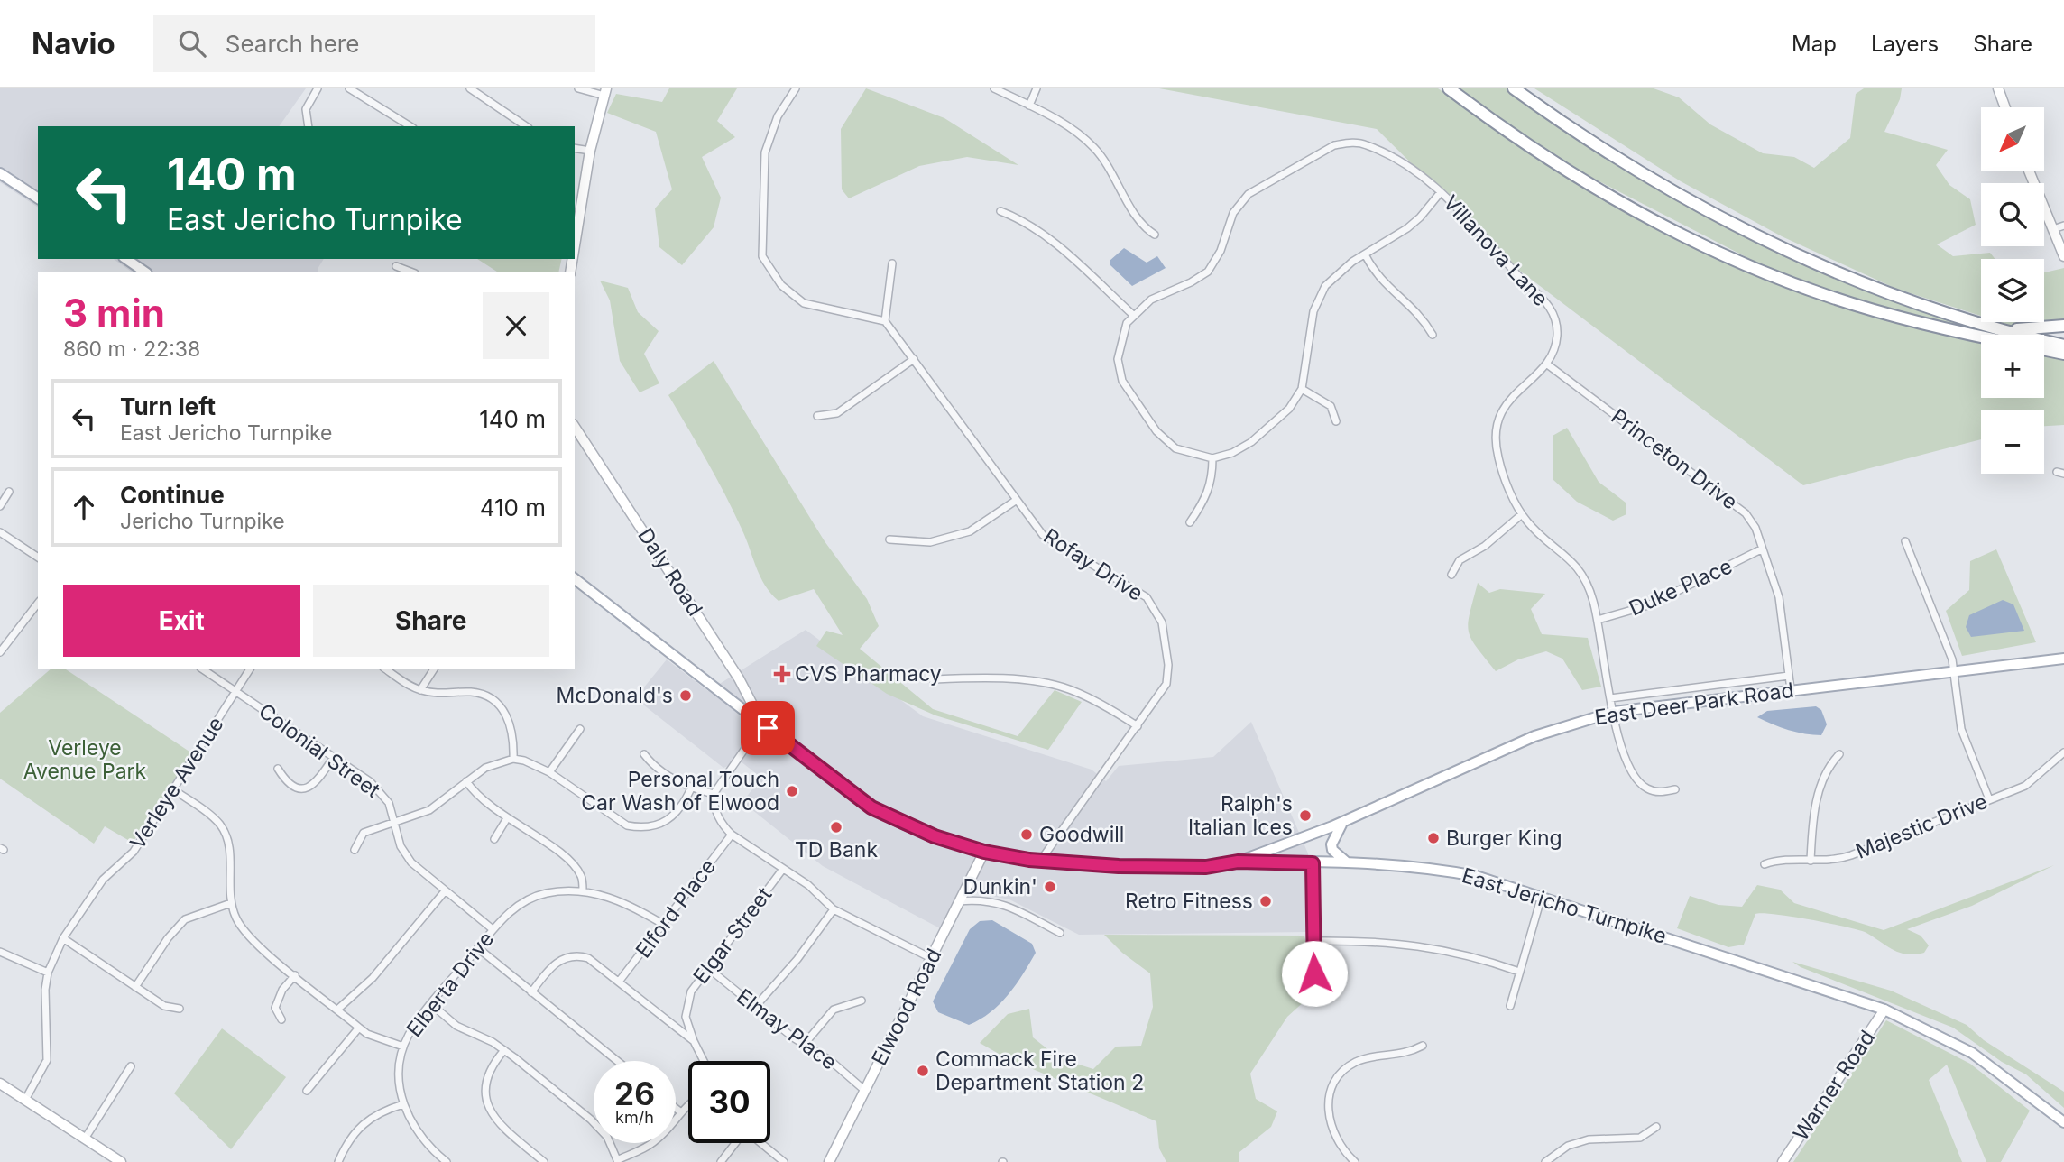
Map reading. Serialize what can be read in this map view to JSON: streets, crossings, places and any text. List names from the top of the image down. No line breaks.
{"streets":{"main road":["East Deer Park Road","East Jericho Turnpike"],"street":["Villanova Lane","Princeton Drive","Rofay Drive","Daly Road","Duke Place","Colonial Street","Verleye Avenue","Majestic Drive","Elford Place","Elgar Street","Elberta Drive","Elwood Road","Elmay Place","Warner Road"]},"crossings":[["Villanova Lane","Princeton Drive"],["Villanova Lane","Duke Place"],["Villanova Lane","East Deer Park Road"],["Princeton Drive","Duke Place"],["Princeton Drive","East Deer Park Road"],["Rofay Drive","East Jericho Turnpike"],["Daly Road","East Jericho Turnpike"],["East Deer Park Road","East Jericho Turnpike"],["Colonial Street","Verleye Avenue"],["Colonial Street","Elberta Drive"],["East Jericho Turnpike","Elwood Road"],["East Jericho Turnpike","Warner Road"],["Elgar Street","Elmay Place"],["Elwood Road","Elmay Place"]],"parks":["Verleye Avenue Park"],"places":{"health":["CVS Pharmacy"],"other":["McDonald's","Personal Touch Car Wash of Elwood","Ralph's Italian Ices","TD Bank","Goodwill","Burger King","Dunkin'","Retro Fitness","Commack Fire Department Station 2"]},"north":"bottom left","page":{"header":"Navio","search":"Search here","nav":["Map","Layers","Share"],"map_buttons":["+","−"],"turn":["140 m","East Jericho Turnpike"],"heading":["3 min","860 m · 22:38"],"list":[{"name":"Turn left","note":"East Jericho Turnpike","value":"140 m"},{"name":"Continue","note":"Jericho Turnpike","value":"410 m"}],"buttons":["Exit","Share"],"speed":"26 km/h","limit":"30"}}
